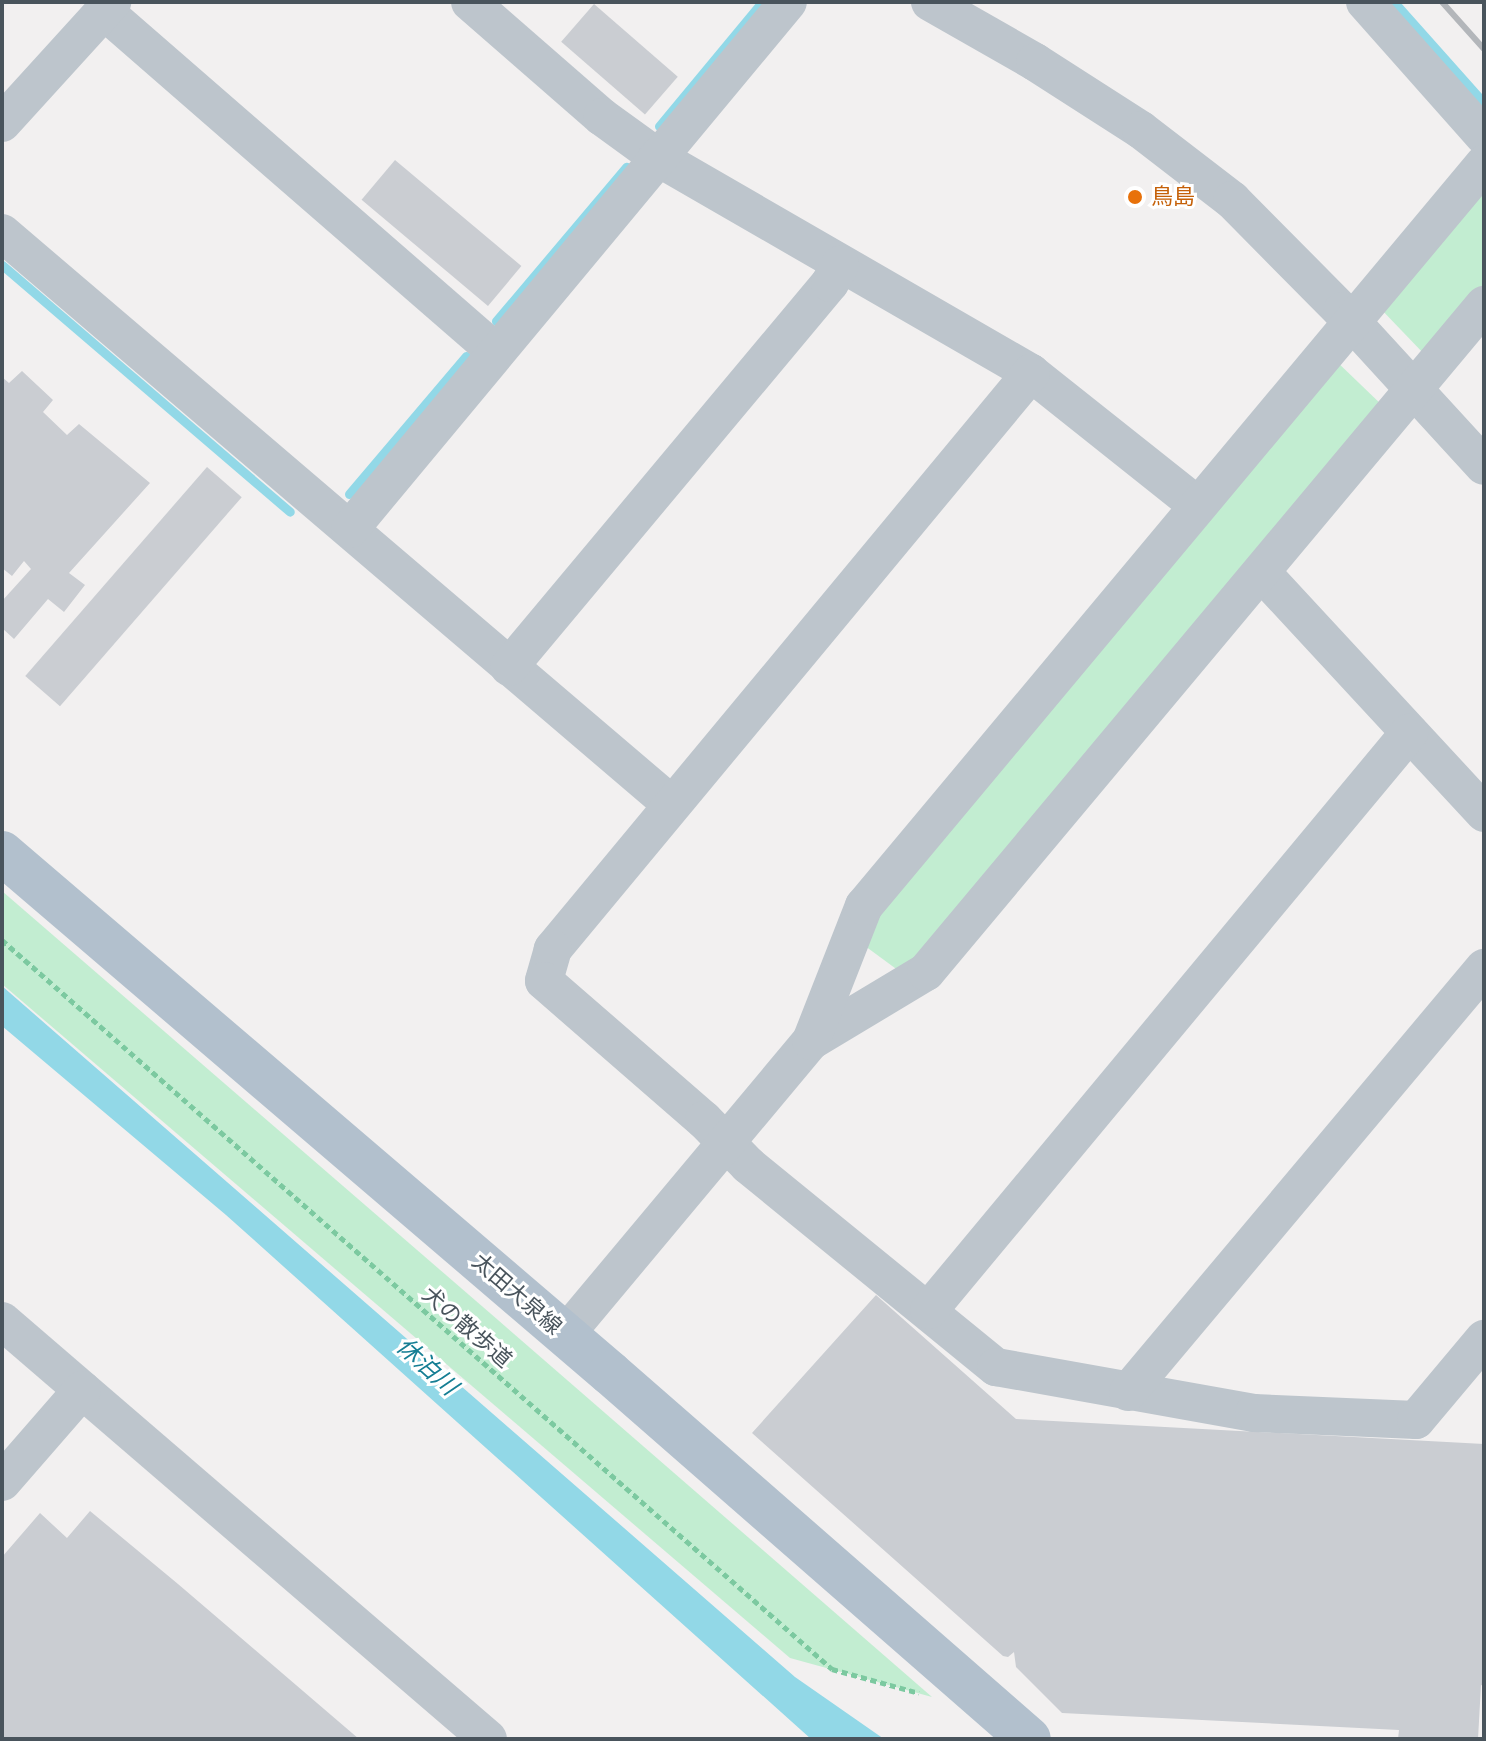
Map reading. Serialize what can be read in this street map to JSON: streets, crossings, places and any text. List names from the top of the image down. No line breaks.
{"streets":{"main road":["太田大泉線"],"path":["犬の散歩道"]},"water":["休泊川"],"places":["鳥島"]}
